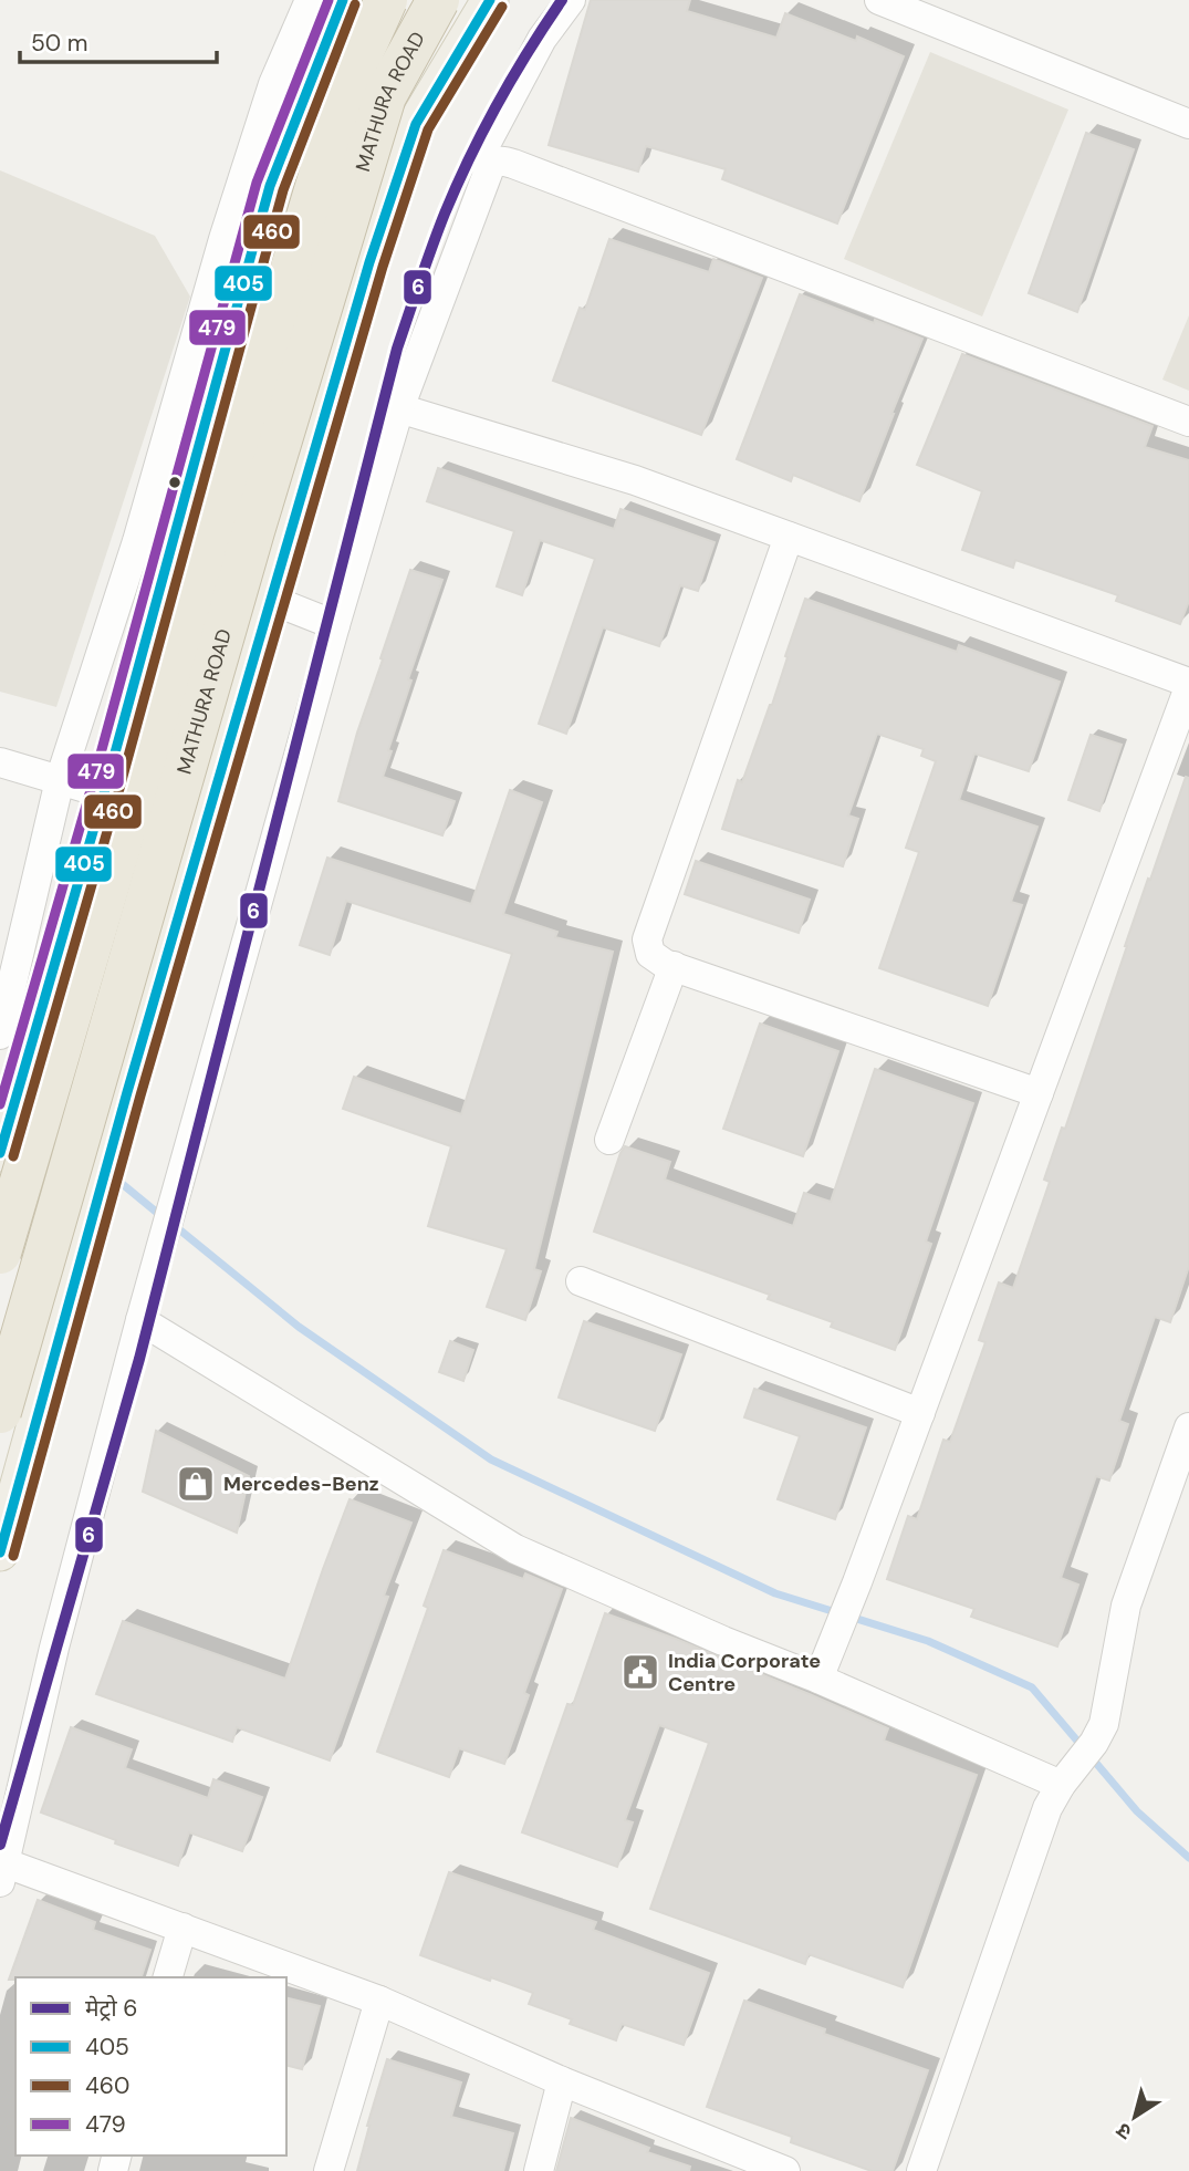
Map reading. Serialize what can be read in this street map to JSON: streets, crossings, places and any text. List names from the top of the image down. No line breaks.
{"streets":{"highway":["MATHURA ROAD"]},"places":{"shop":["Mercedes-Benz"],"public building":["India Corporate Centre"]},"lines":["metro line 6","transit line 405","transit line 479","transit line 460"],"legend":["मेट्रो 6","405","460","479"],"scale_bar":"50 m","north":"bottom left"}
